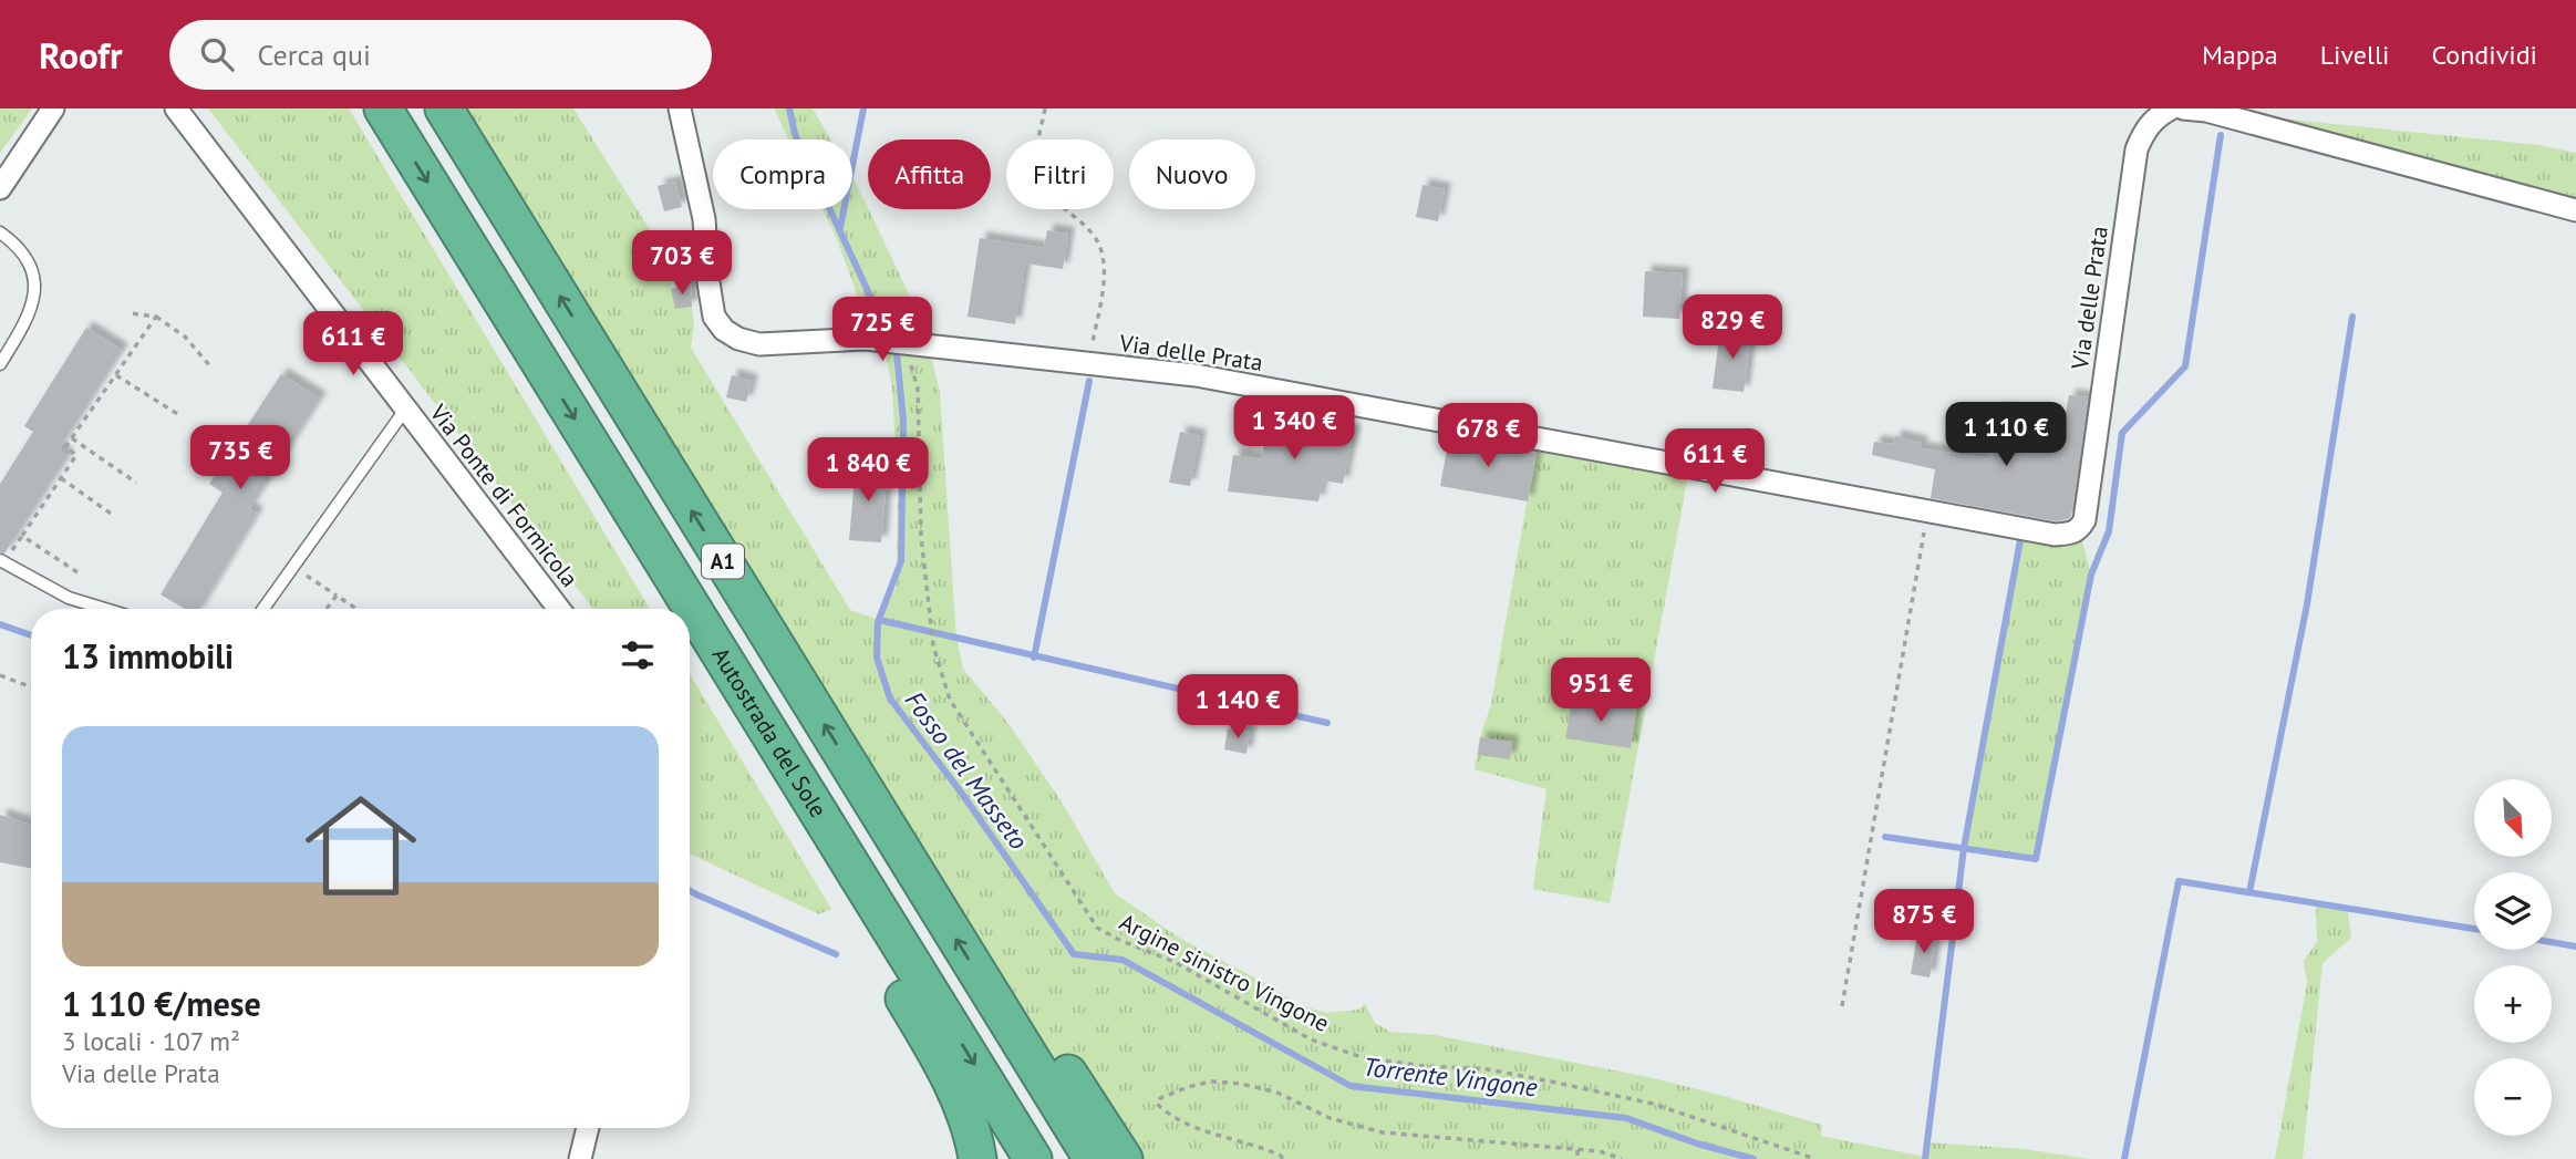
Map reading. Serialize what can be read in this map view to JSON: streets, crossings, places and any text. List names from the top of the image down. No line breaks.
{"streets":{"highway":["A1","Autostrada del Sole"],"street":["Via delle Prata","Via Ponte di Formicola"],"path":["Argine sinistro Vingone"]},"crossings":[["Via delle Prata","Argine sinistro Vingone"]],"water":["Fosso del Masseto","Torrente Vingone"],"north":"bottom right","page":{"header":"Roofr","search":"Cerca qui","nav":["Mappa","Livelli","Condividi"],"chip":["Compra","Affitta","Filtri","Nuovo"],"price":["703 €","829 €","725 €","611 €","1 340 €","1 110 €","678 €","735 €","611 €","1 840 €","951 €","1 140 €","875 €"],"heading":"13 immobili","list":[{"name":"1 110 €/mese","note":"3 locali · 107 m² · Via delle Prata"}],"map_buttons":["+","−"]}}
